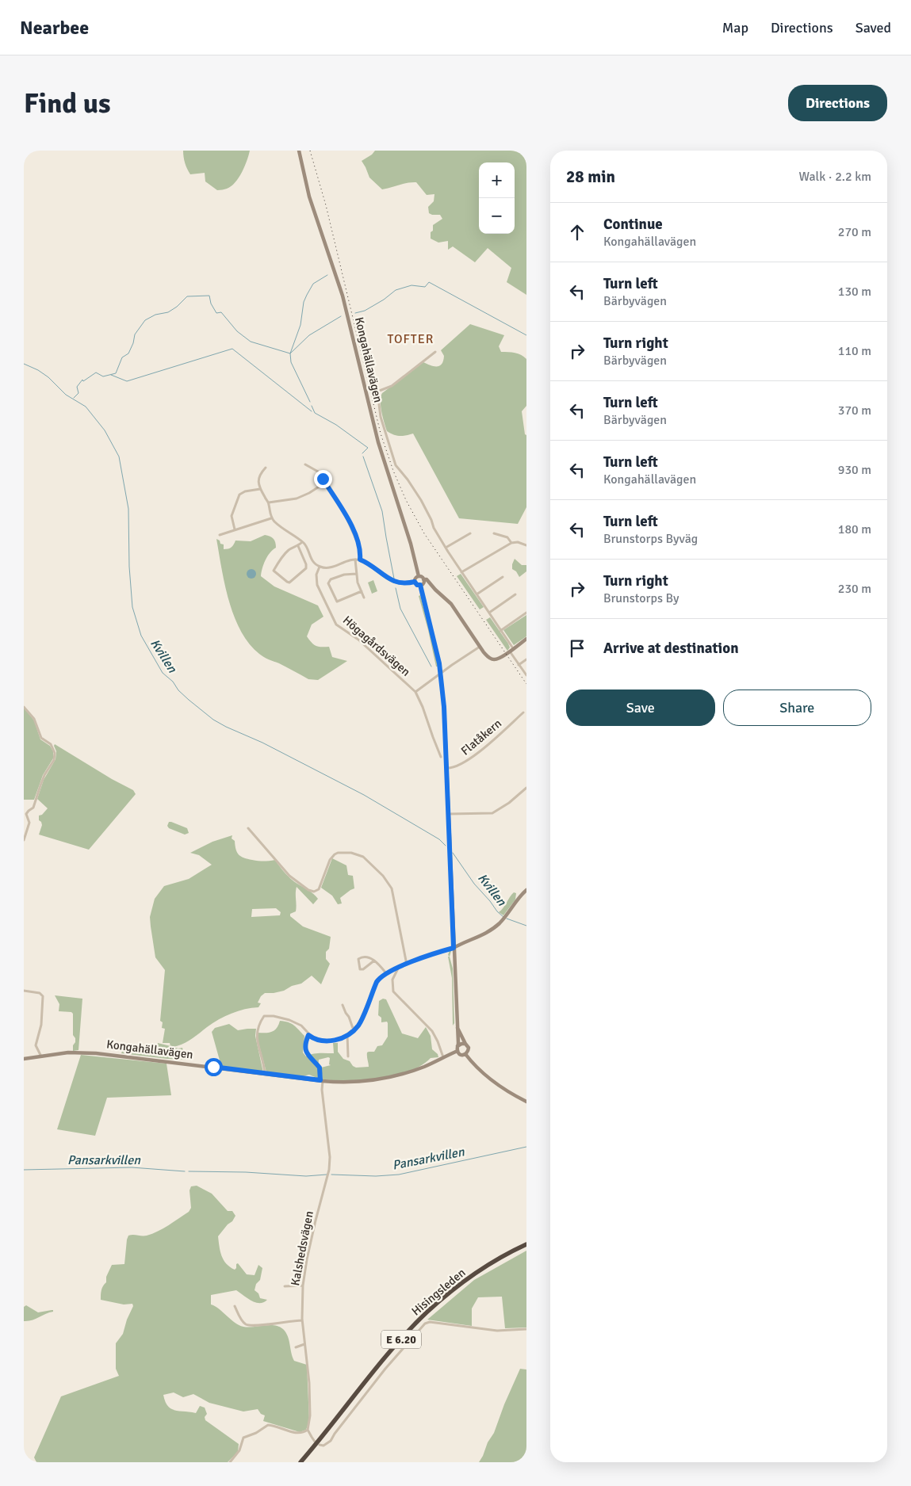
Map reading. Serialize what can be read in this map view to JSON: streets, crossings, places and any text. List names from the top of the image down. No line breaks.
{"streets":{"highway":["Hisingsleden","E 6.20"],"main road":["Kongahällavägen"],"street":["Högagårdsvägen","Flatåkern","Kalshedsvägen"]},"crossings":[["Kongahällavägen","Kalshedsvägen"]],"districts":["TOFTER"],"water":["Kvillen","Pansarkvillen"],"page":{"header":"Nearbee","nav":["Map","Directions","Saved"],"buttons":["Directions",["Save","Share"]],"title":"Find us","heading":["28 min","Walk · 2.2 km"],"map_buttons":["+","−"],"list":[["Continue","Kongahällavägen","270 m"],["Turn left","Bärbyvägen","130 m"],["Turn right","Bärbyvägen","110 m"],["Turn left","Bärbyvägen","370 m"],["Turn left","Kongahällavägen","930 m"],["Turn left","Brunstorps Byväg","180 m"],["Turn right","Brunstorps By","230 m"],"Arrive at destination"]}}
